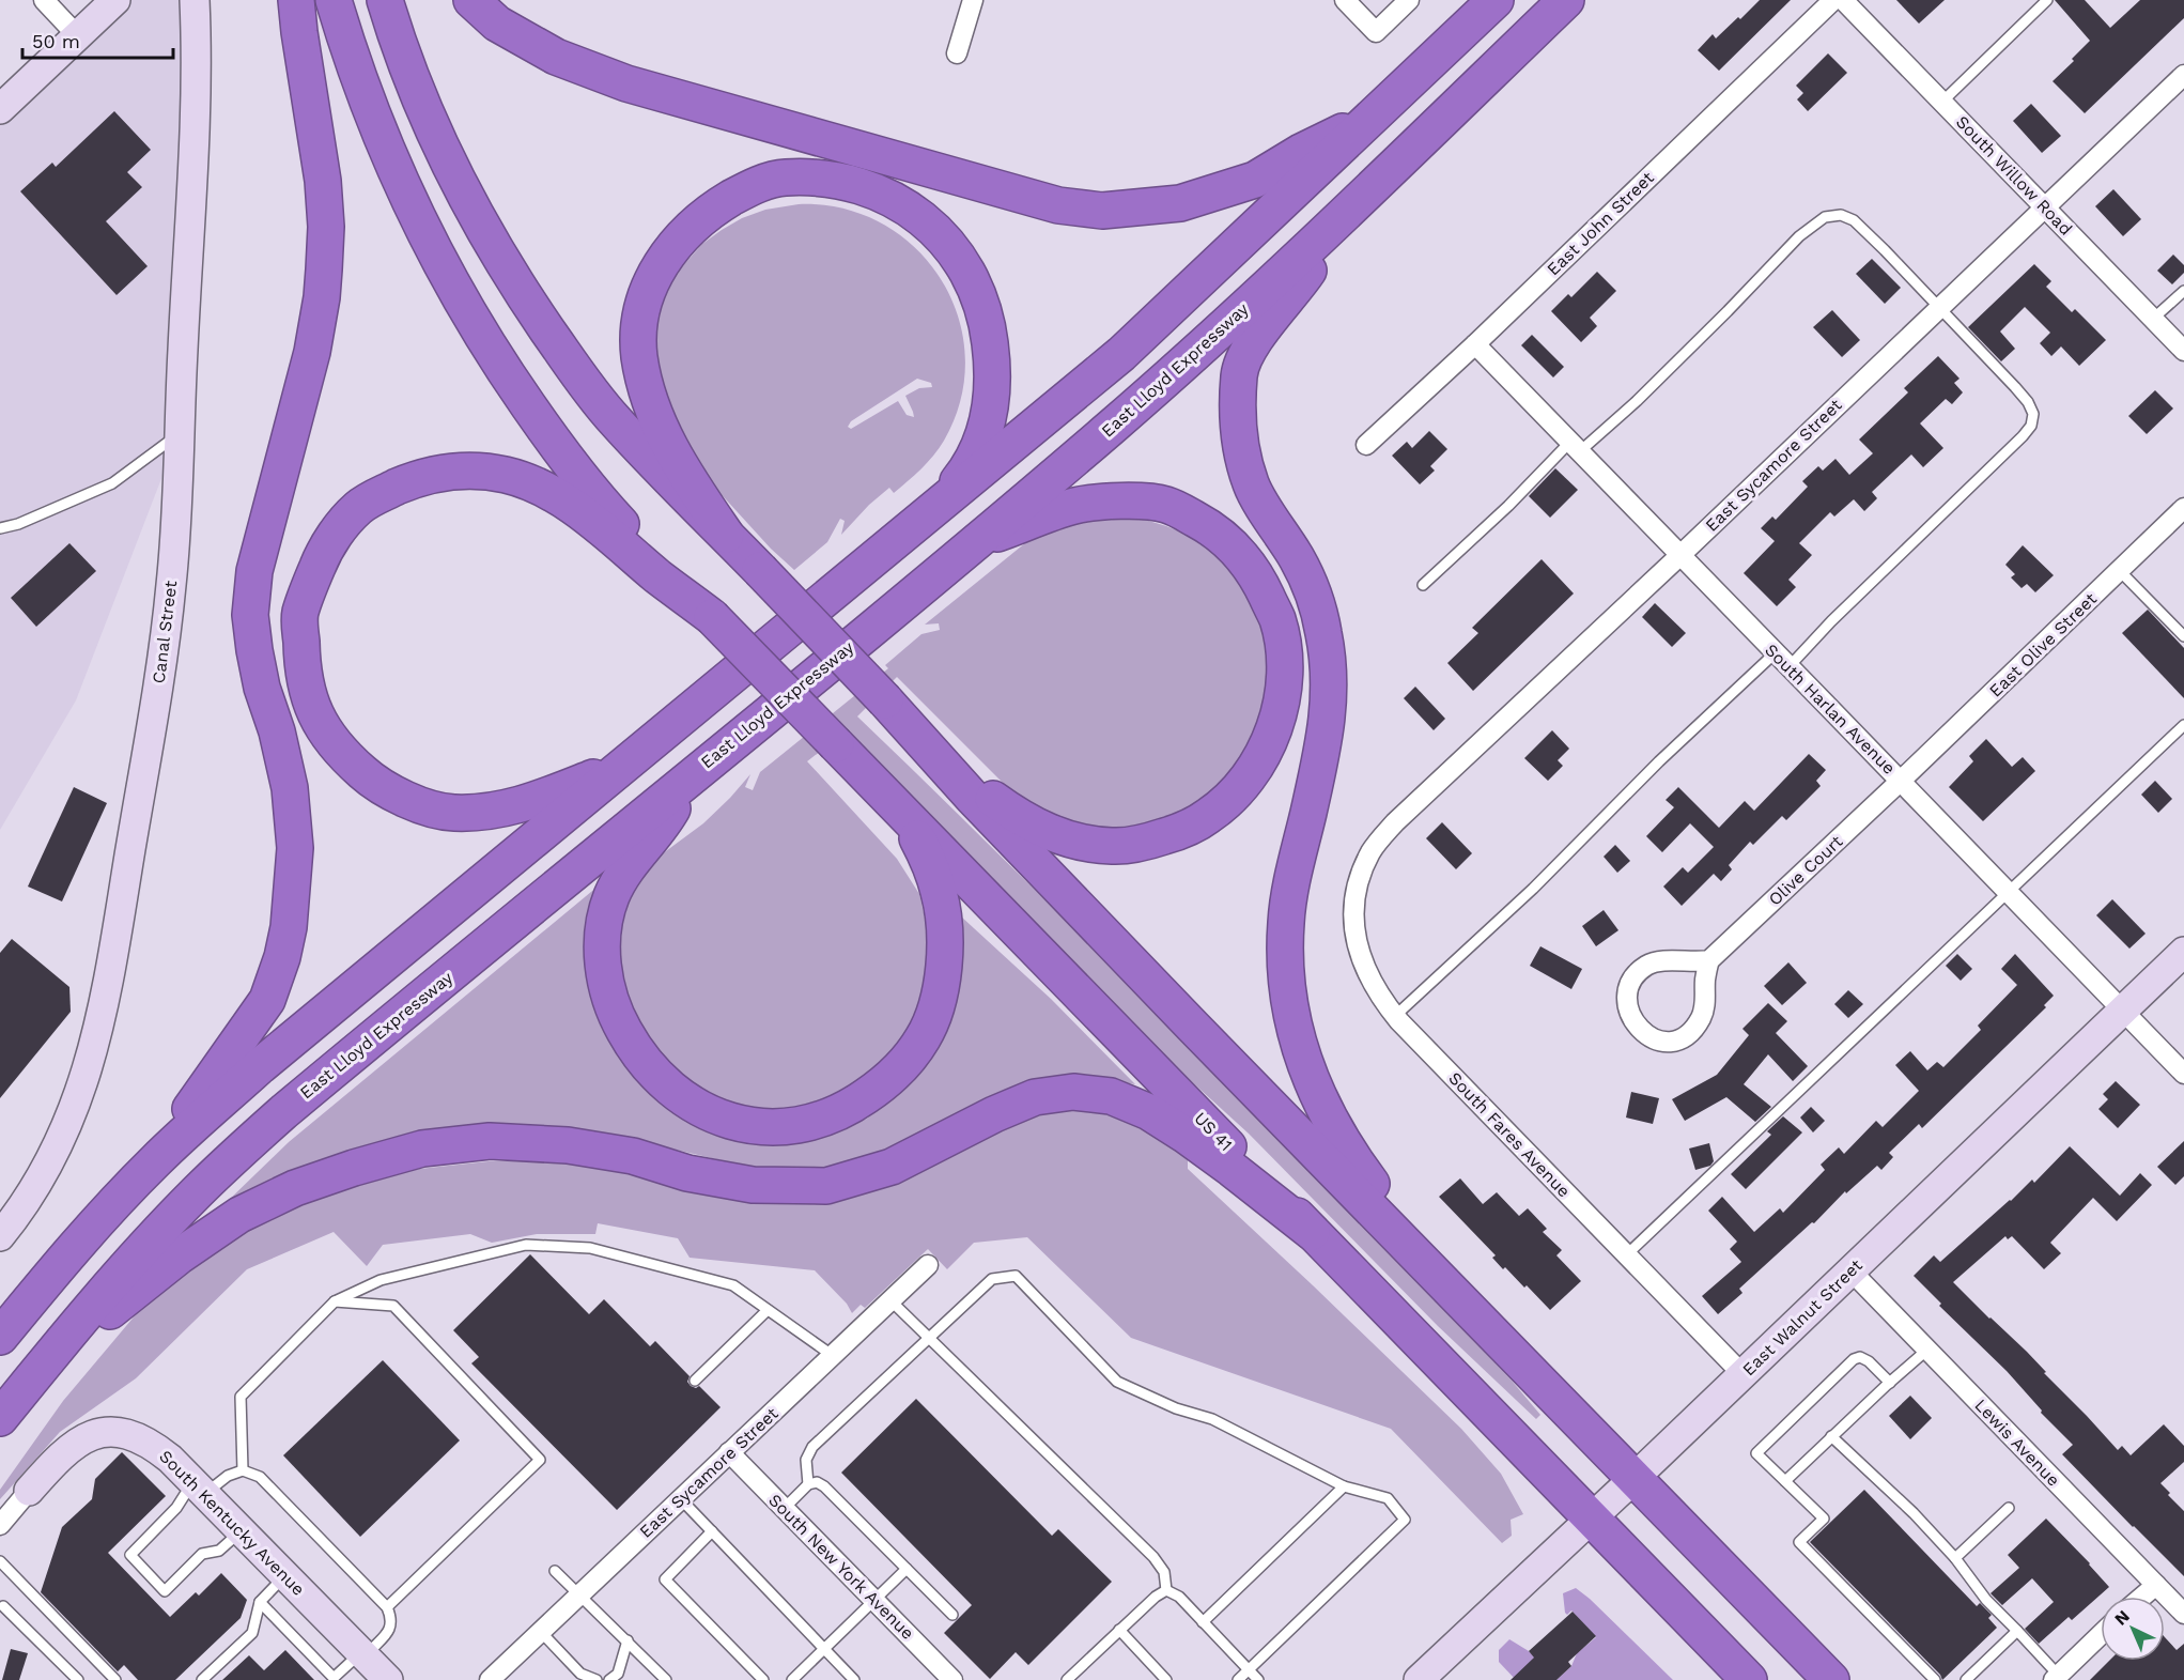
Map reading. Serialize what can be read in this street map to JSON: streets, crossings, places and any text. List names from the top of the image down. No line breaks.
{"streets":{"highway":["East Lloyd Expressway","US 41"],"street":["South Willow Road","East John Street","East Sycamore Street","Canal Street","East Olive Street","South Harlan Avenue","Olive Court","South Fares Avenue","East Walnut Street","Lewis Avenue","South Kentucky Avenue","South New York Avenue"]},"crossings":[["South Willow Road","East Sycamore Street"],["East John Street","South Harlan Avenue"],["East Sycamore Street","South Harlan Avenue"],["East Sycamore Street","South Fares Avenue"],["East Sycamore Street","South New York Avenue"],["East Olive Street","South Harlan Avenue"],["East Olive Street","Olive Court"],["South Harlan Avenue","Olive Court"],["South Harlan Avenue","East Walnut Street"],["US 41","East Walnut Street"],["South Fares Avenue","East Walnut Street"],["East Walnut Street","Lewis Avenue"]],"scale_bar":"50 m","north":"top left"}
